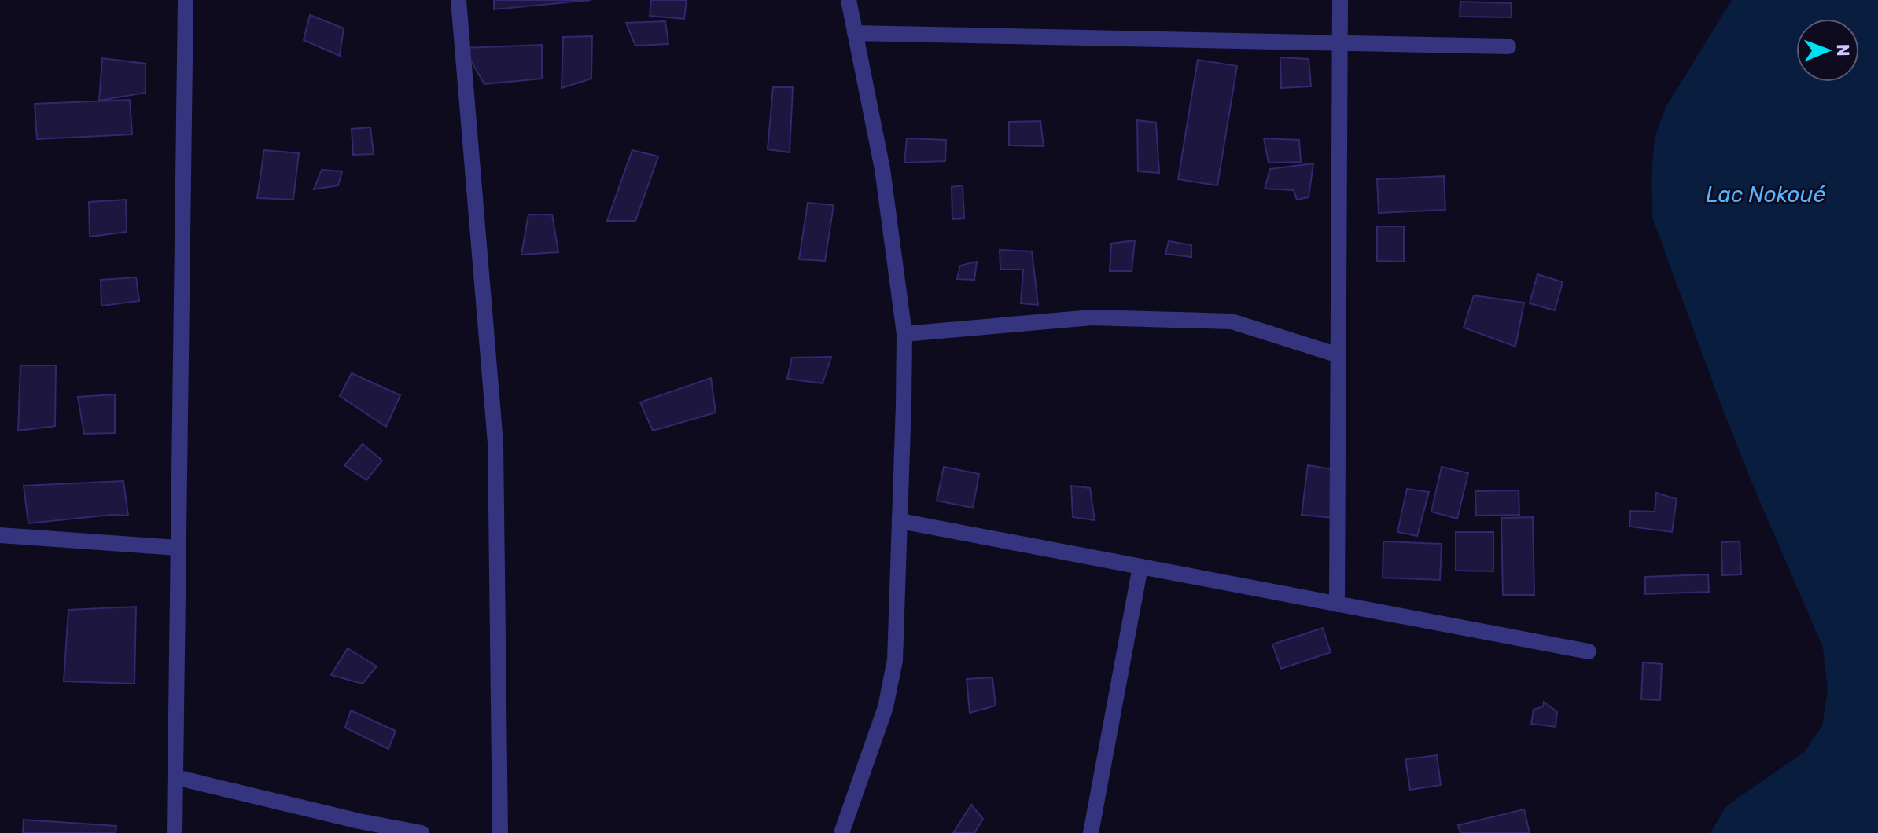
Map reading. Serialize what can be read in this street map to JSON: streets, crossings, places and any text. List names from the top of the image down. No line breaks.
{"water":["Lac Nokoué"],"north":"right"}
